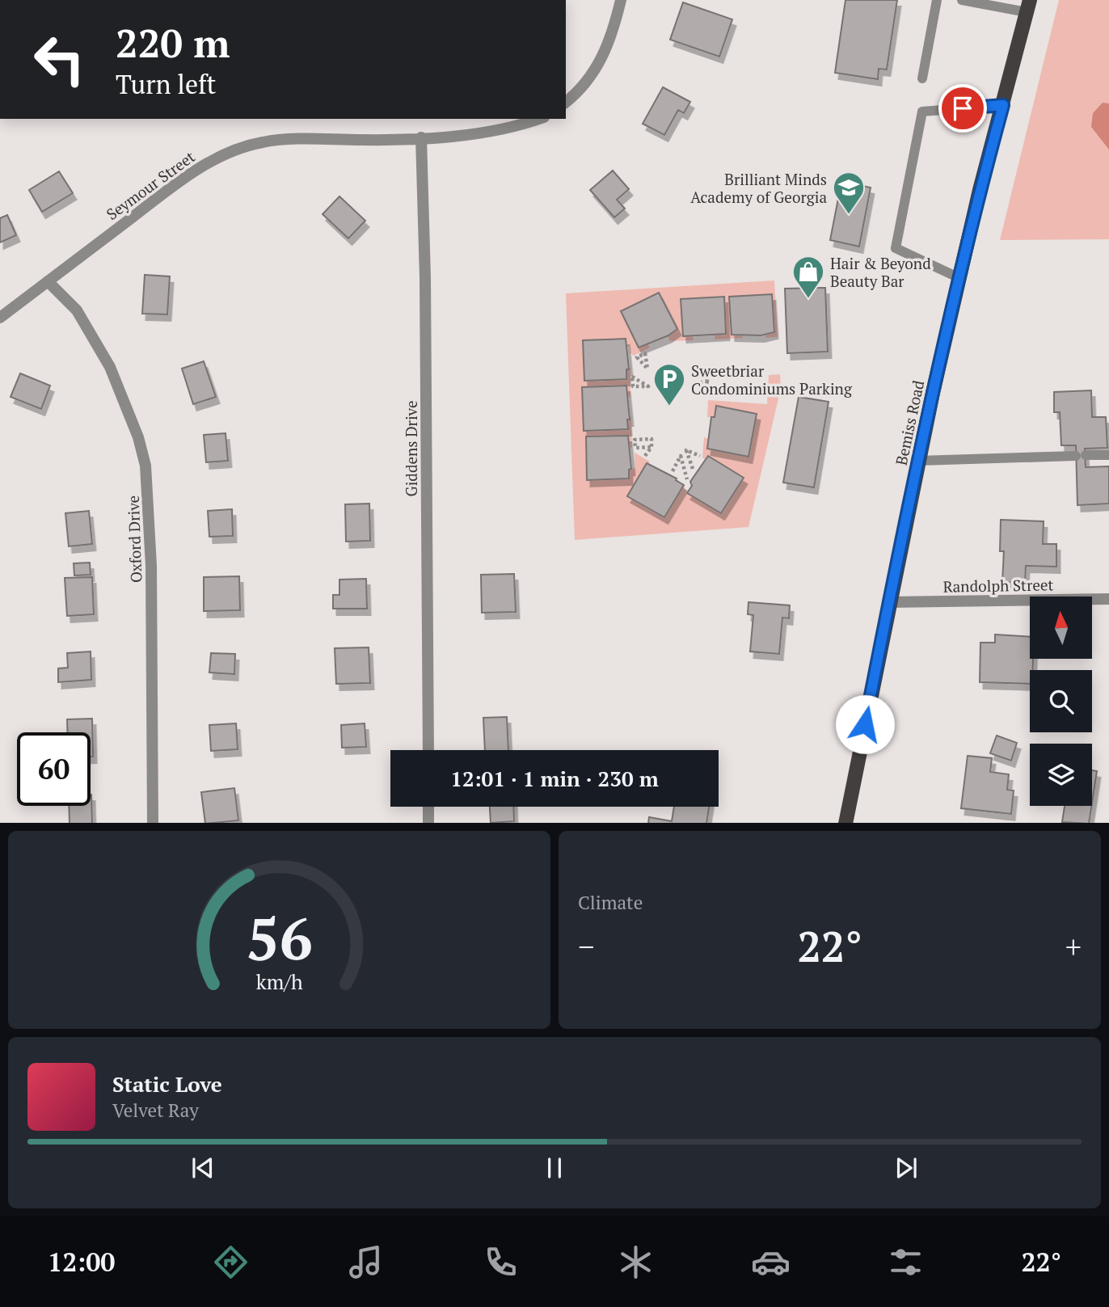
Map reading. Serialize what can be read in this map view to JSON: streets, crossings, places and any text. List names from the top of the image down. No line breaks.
{"streets":{"main road":["Bemiss Road"],"street":["Seymour Street","Giddens Drive","Oxford Drive","Randolph Street"]},"crossings":[["Seymour Street","Giddens Drive"],["Seymour Street","Oxford Drive"],["Bemiss Road","Randolph Street"]],"places":{"school or university":["Brilliant Minds Academy of Georgia"],"shop":["Hair & Beyond Beauty Bar"],"parking":["Sweetbriar Condominiums Parking"]},"north":"top","page":{"turn":["220 m","Turn left"],"limit":"60","trip":"12:01 · 1 min · 230 m","tile":"Climate","heat":["−","22°","+"],"song":["Static Love","Velvet Ray"],"tabs":["12:00","22°"],"gauge":["56","km/h"]}}
